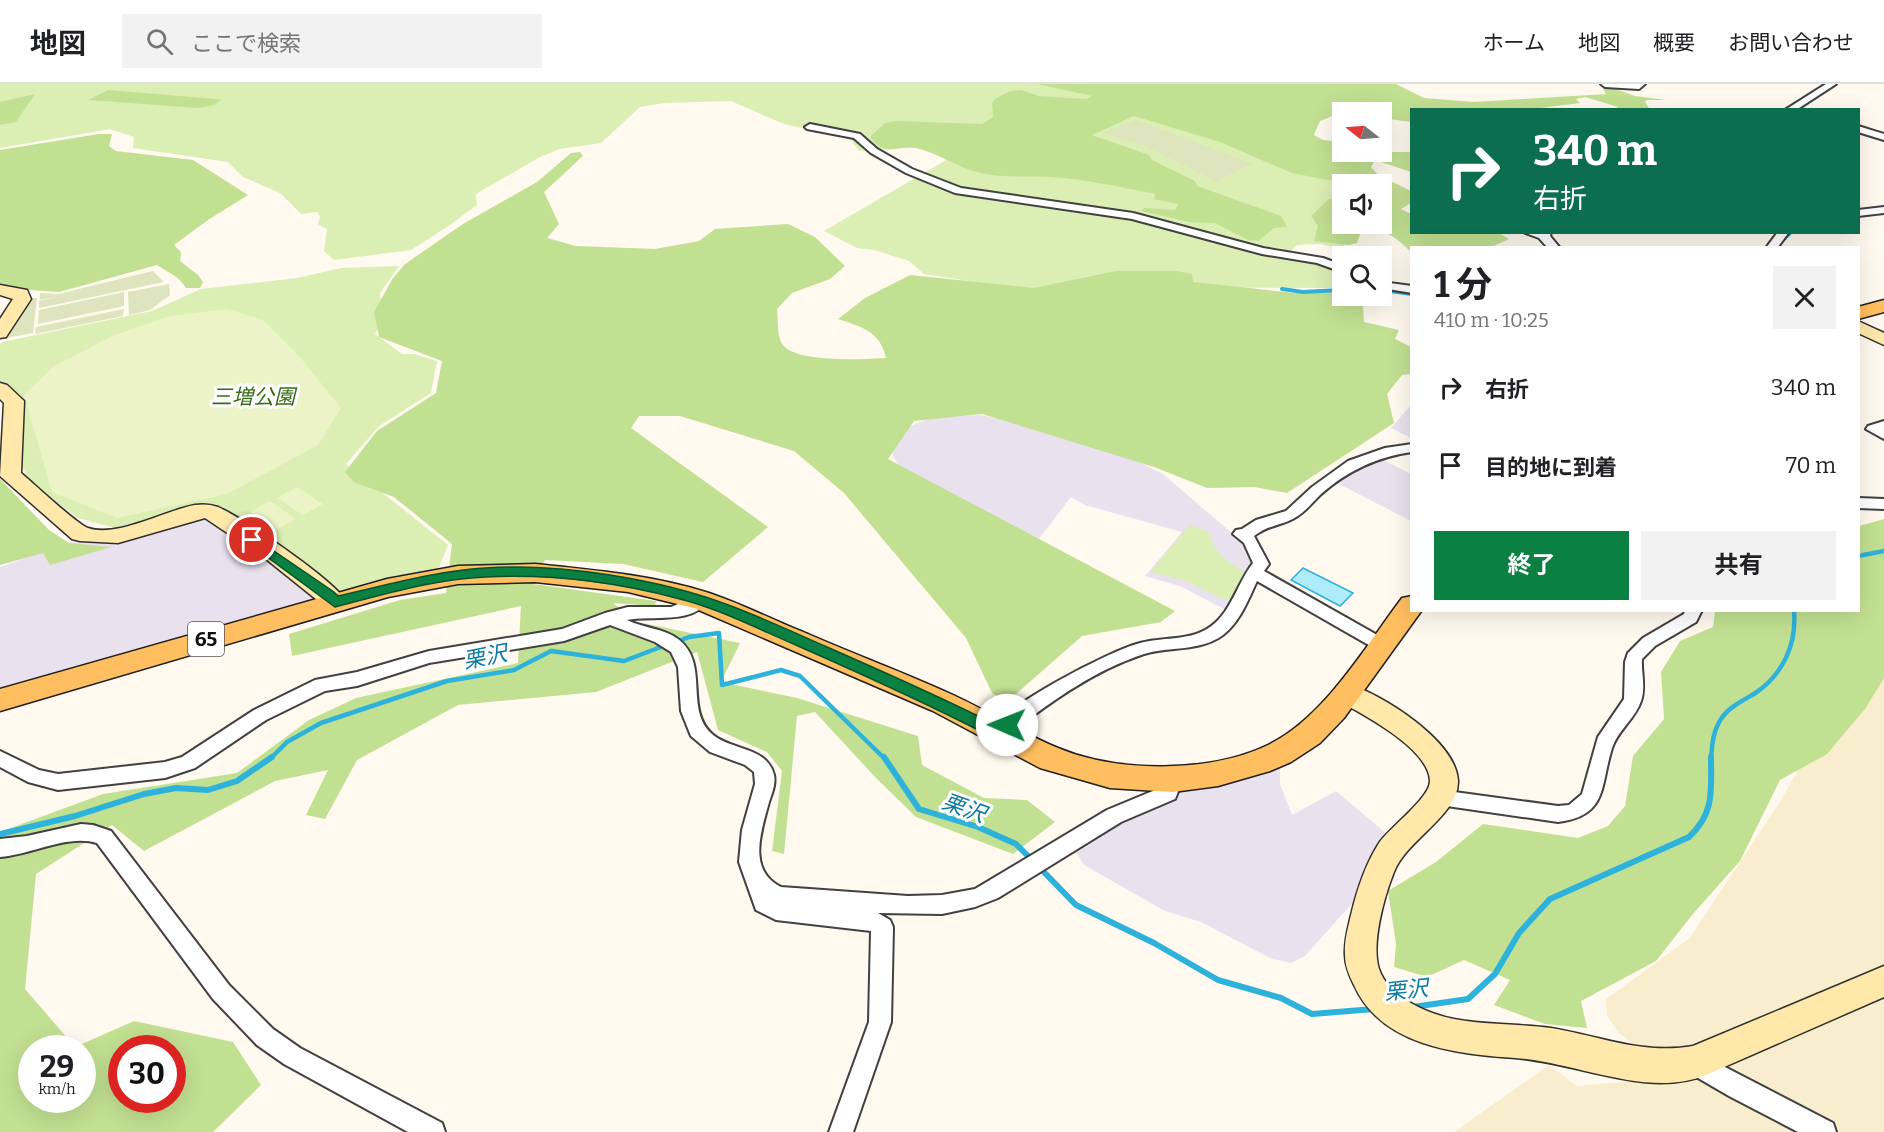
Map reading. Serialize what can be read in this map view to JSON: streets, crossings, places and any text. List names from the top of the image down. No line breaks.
{"streets":{"main road":["65"]},"water":["栗沢"],"parks":["三増公園"],"north":"left","page":{"header":"地図","search":"ここで検索","nav":["ホーム","地図","概要","お問い合わせ"],"turn":["340 m","右折"],"heading":["1 分","410 m · 10:25"],"list":[{"name":"右折","value":"340 m"},{"name":"目的地に到着","value":"70 m"}],"buttons":["終了","共有"],"speed":"29 km/h","limit":"30"}}
